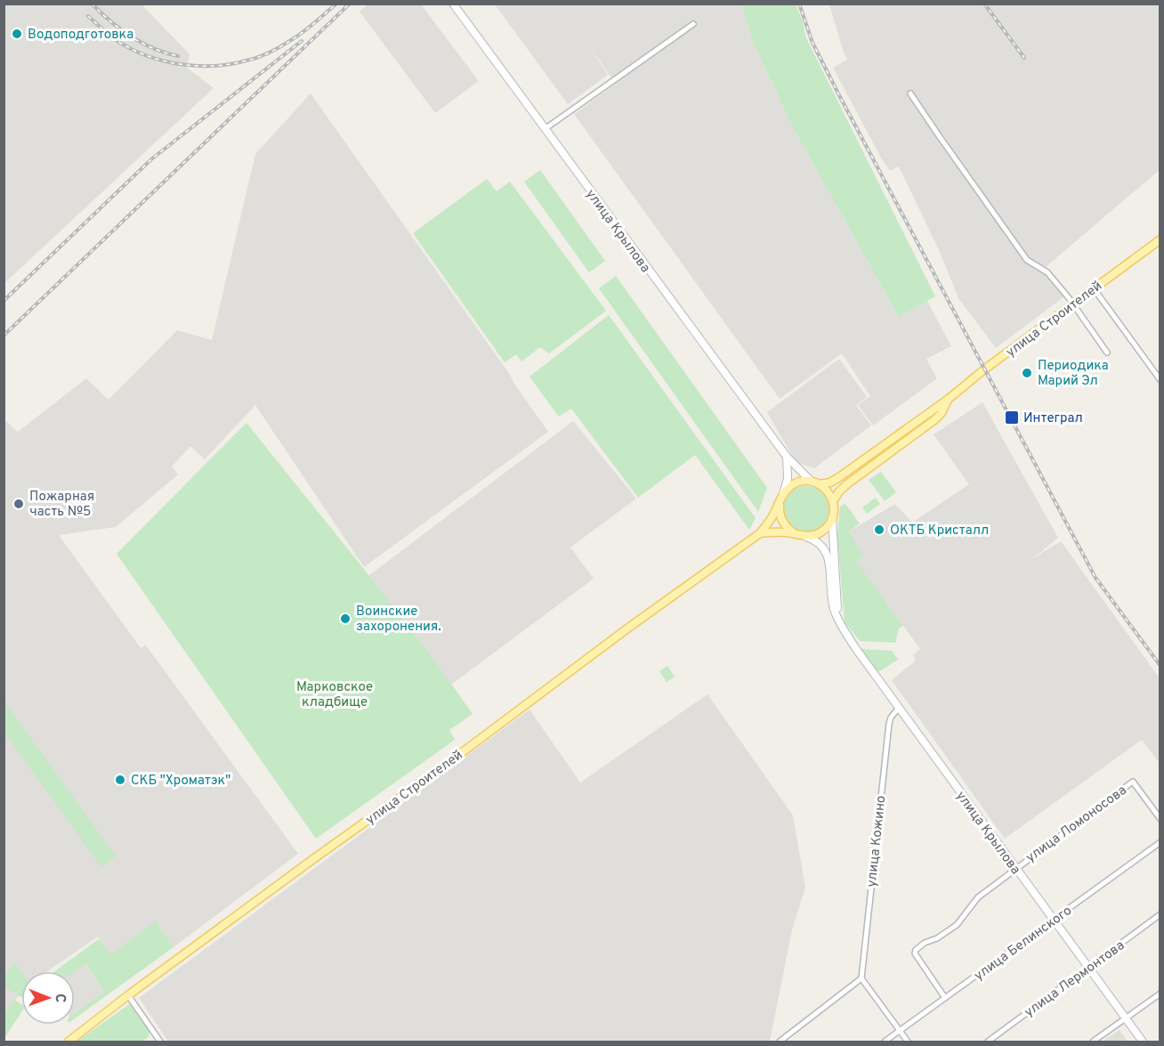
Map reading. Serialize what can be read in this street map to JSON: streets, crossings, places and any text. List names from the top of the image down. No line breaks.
{"streets":{"main road":["улица Крылова","улица Строителей"],"street":["улица Ломоносова","улица Кожино","улица Белинского","улица Лермонтова"]},"crossings":[["улица Крылова","улица Строителей"],["улица Крылова","улица Ломоносова"],["улица Крылова","улица Кожино"],["улица Крылова","улица Белинского"],["улица Крылова","улица Лермонтова"],["улица Ломоносова","улица Белинского"]],"parks":["Марковское кладбище"],"places":{"other":["Водоподготовка","Периодика Марий Эл","Пожарная часть №5","ОКТБ Кристалл","Воинские захоронения.","СКБ \"Хроматэк\""],"transit":["Интеграл"]},"north":"right"}
